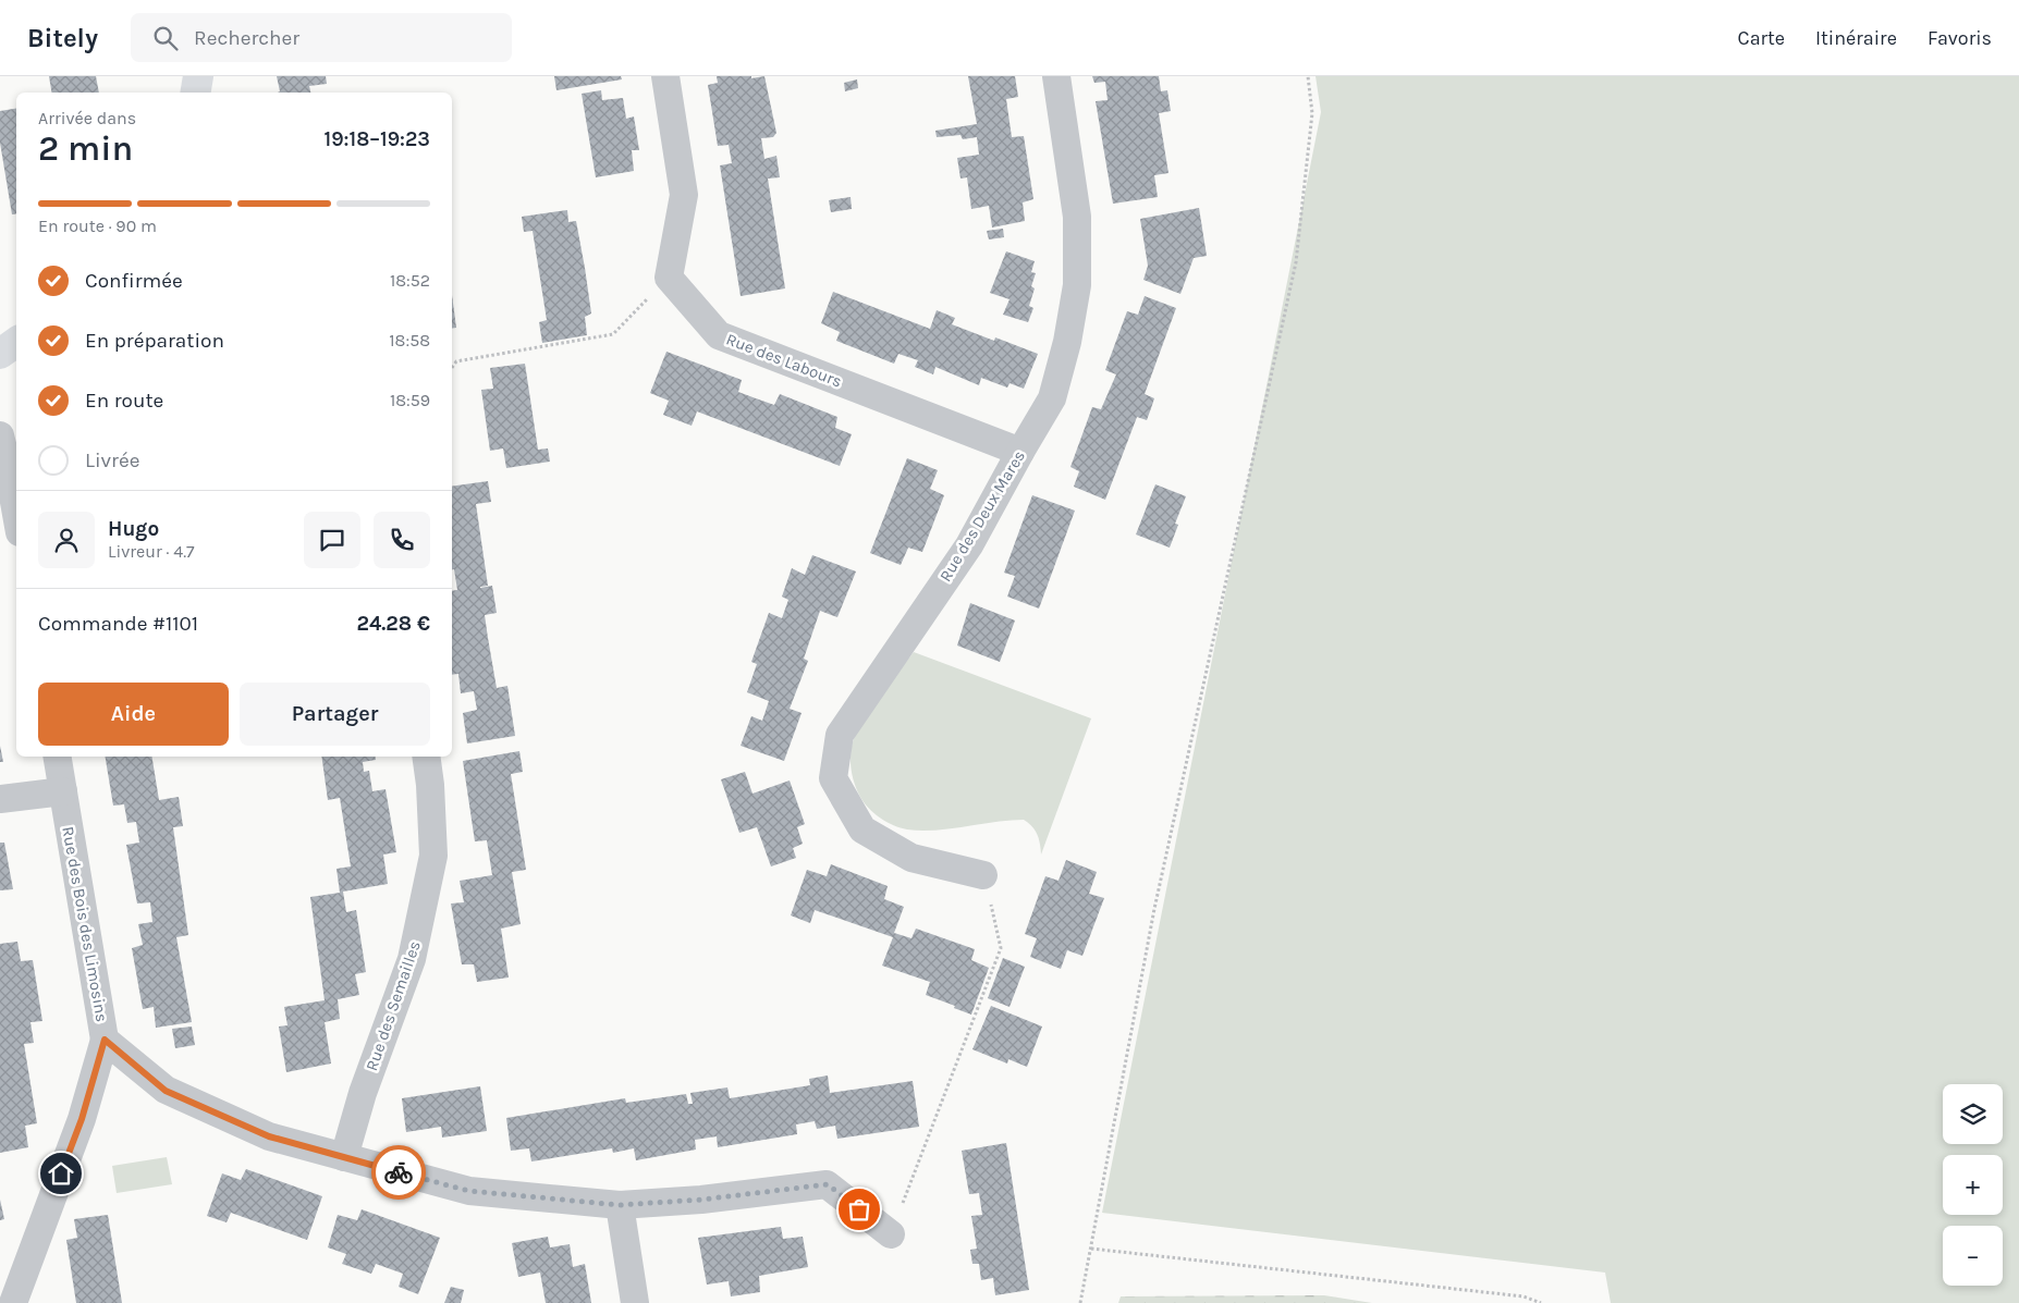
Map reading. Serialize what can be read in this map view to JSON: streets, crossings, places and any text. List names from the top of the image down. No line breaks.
{"streets":{"street":["Rue des Labours","Rue des Deux Mares","Rue des Bois des Limosins","Rue des Semailles"]},"crossings":[["Rue des Labours","Rue des Deux Mares"],["Rue des Bois des Limosins","Rue des Semailles"]],"page":{"header":"Bitely","search":"Rechercher","nav":["Carte","Itinéraire","Favoris"],"heading":["2 min","Arrivée dans","19:18–19:23"],"panel":["Hugo","Livreur · 4.7","Commande #1101","24.28 €"],"bar":"En route · 90 m","list":[["Confirmée","18:52"],["En préparation","18:58"],["En route","18:59"],"Livrée"],"buttons":["Aide","Partager"],"map_buttons":["+","−"]}}
